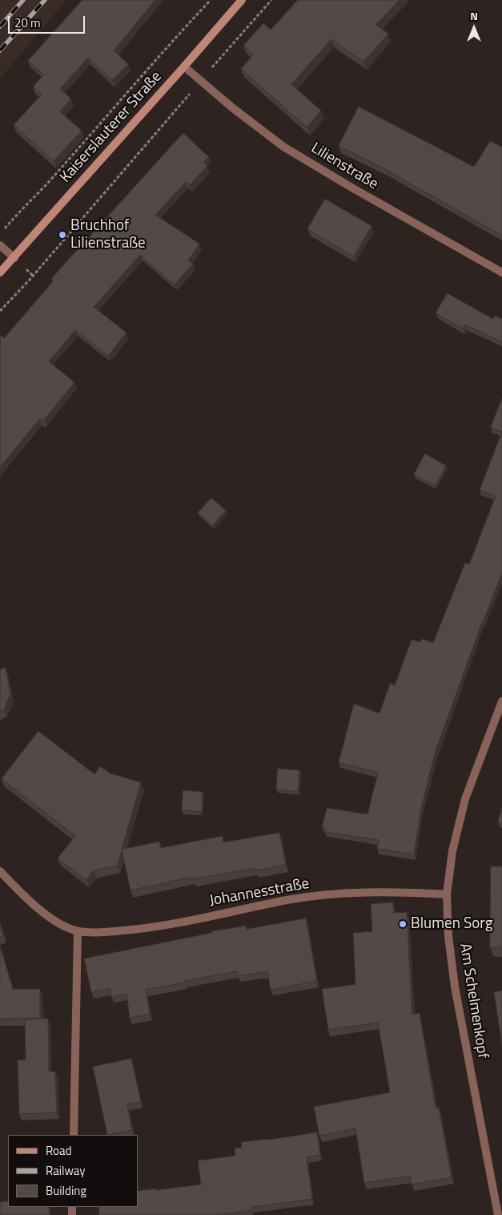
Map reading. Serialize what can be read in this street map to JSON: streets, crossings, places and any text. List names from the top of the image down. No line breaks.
{"streets":{"main road":["Kaiserslauterer Straße"],"street":["Lilienstraße","Johannesstraße","Am Schelmenkopf"]},"crossings":[["Kaiserslauterer Straße","Lilienstraße"],["Johannesstraße","Am Schelmenkopf"]],"places":["Bruchhof Lilienstraße","Blumen Sorg"],"legend":["Road","Railway","Building"],"scale_bar":"20 m","north":"top"}
